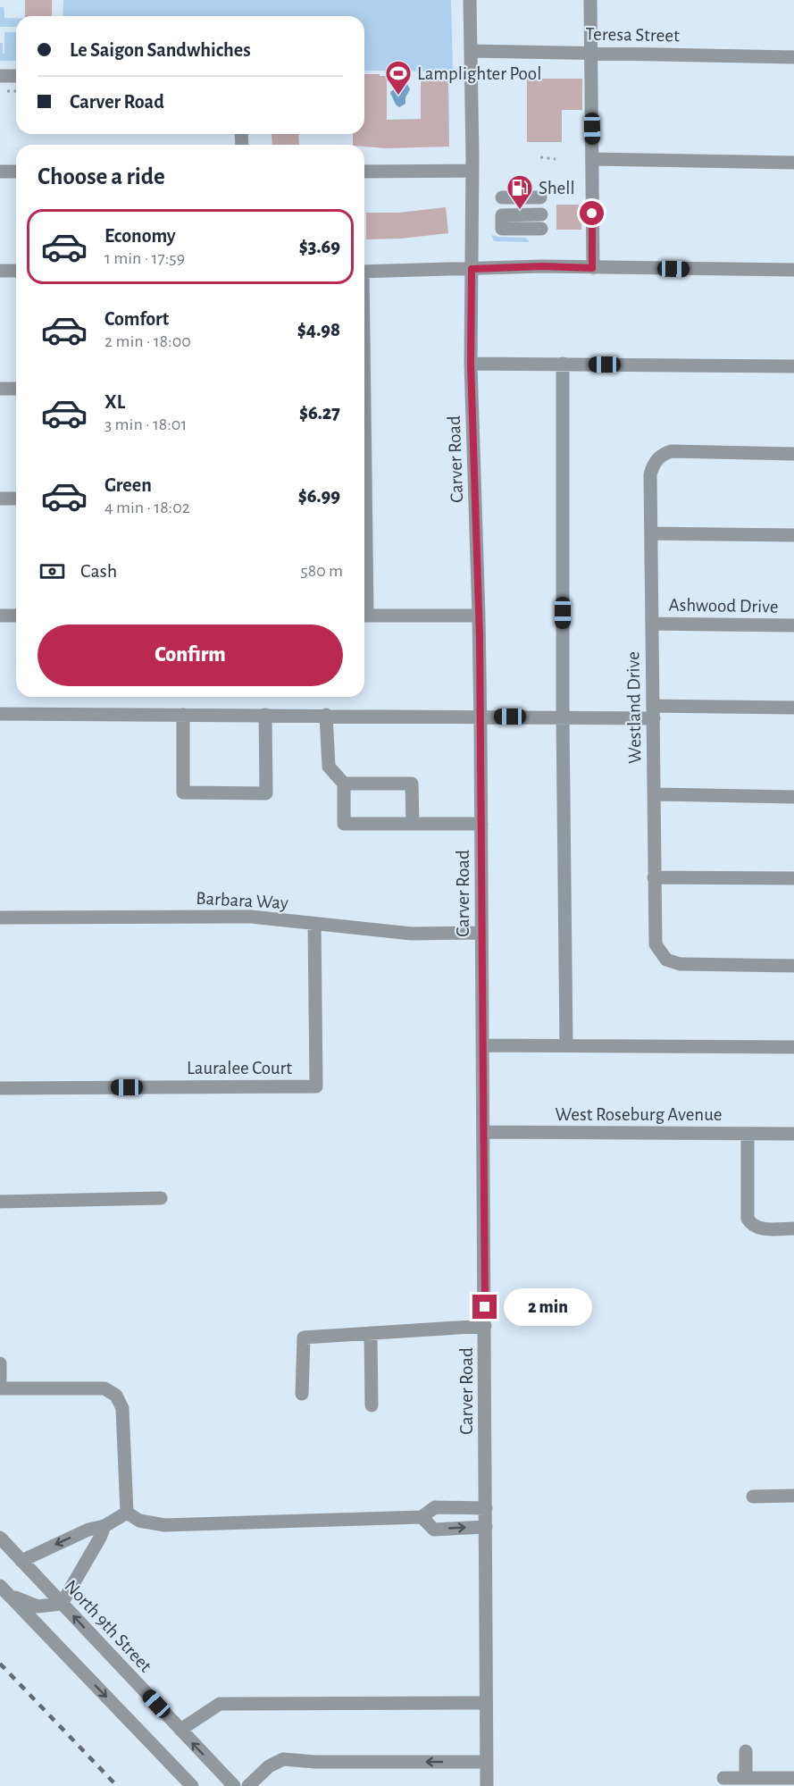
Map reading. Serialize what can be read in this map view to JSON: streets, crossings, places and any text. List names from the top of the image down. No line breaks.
{"streets":{"street":["Teresa Street","Carver Road","Ashwood Drive","Westland Drive","Barbara Way","Lauralee Court","West Roseburg Avenue","North 9th Street"]},"crossings":[["Teresa Street","Carver Road"],["Carver Road","Barbara Way"],["Carver Road","West Roseburg Avenue"],["Ashwood Drive","Westland Drive"],["Barbara Way","Lauralee Court"]],"places":{"sports":["Lamplighter Pool"],"fuel station":["Shell"]},"page":{"banner":["Le Saigon Sandwhiches","Carver Road"],"heading":"Choose a ride","list":[{"name":"Economy","note":"1 min · 17:59","value":"$3.69"},{"name":"Comfort","note":"2 min · 18:00","value":"$4.98"},{"name":"XL","note":"3 min · 18:01","value":"$6.27"},{"name":"Green","note":"4 min · 18:02","value":"$6.99"}],"pay":["Cash","580 m"],"buttons":"Confirm","bubble":"2 min"}}
